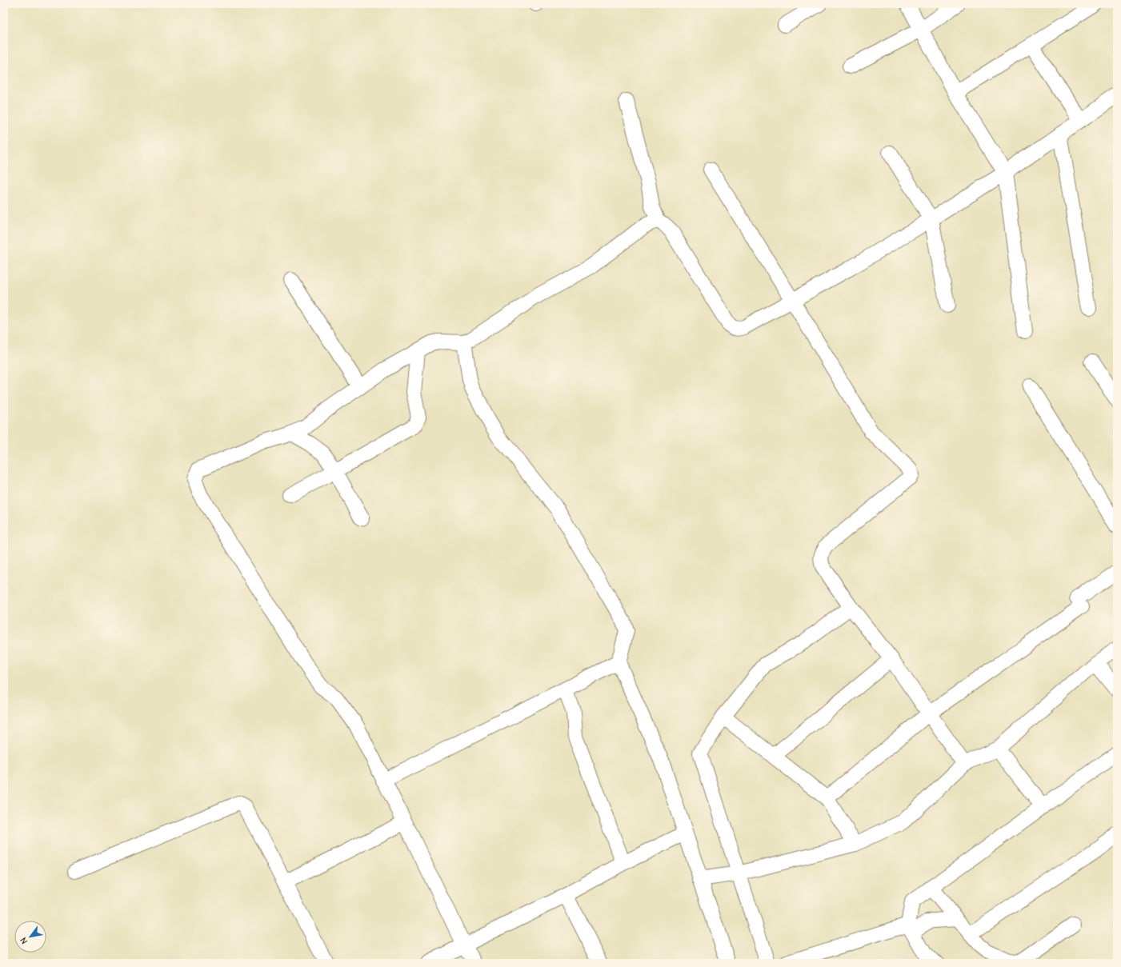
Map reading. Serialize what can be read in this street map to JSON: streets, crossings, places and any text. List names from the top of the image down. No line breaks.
{"north":"bottom left"}
